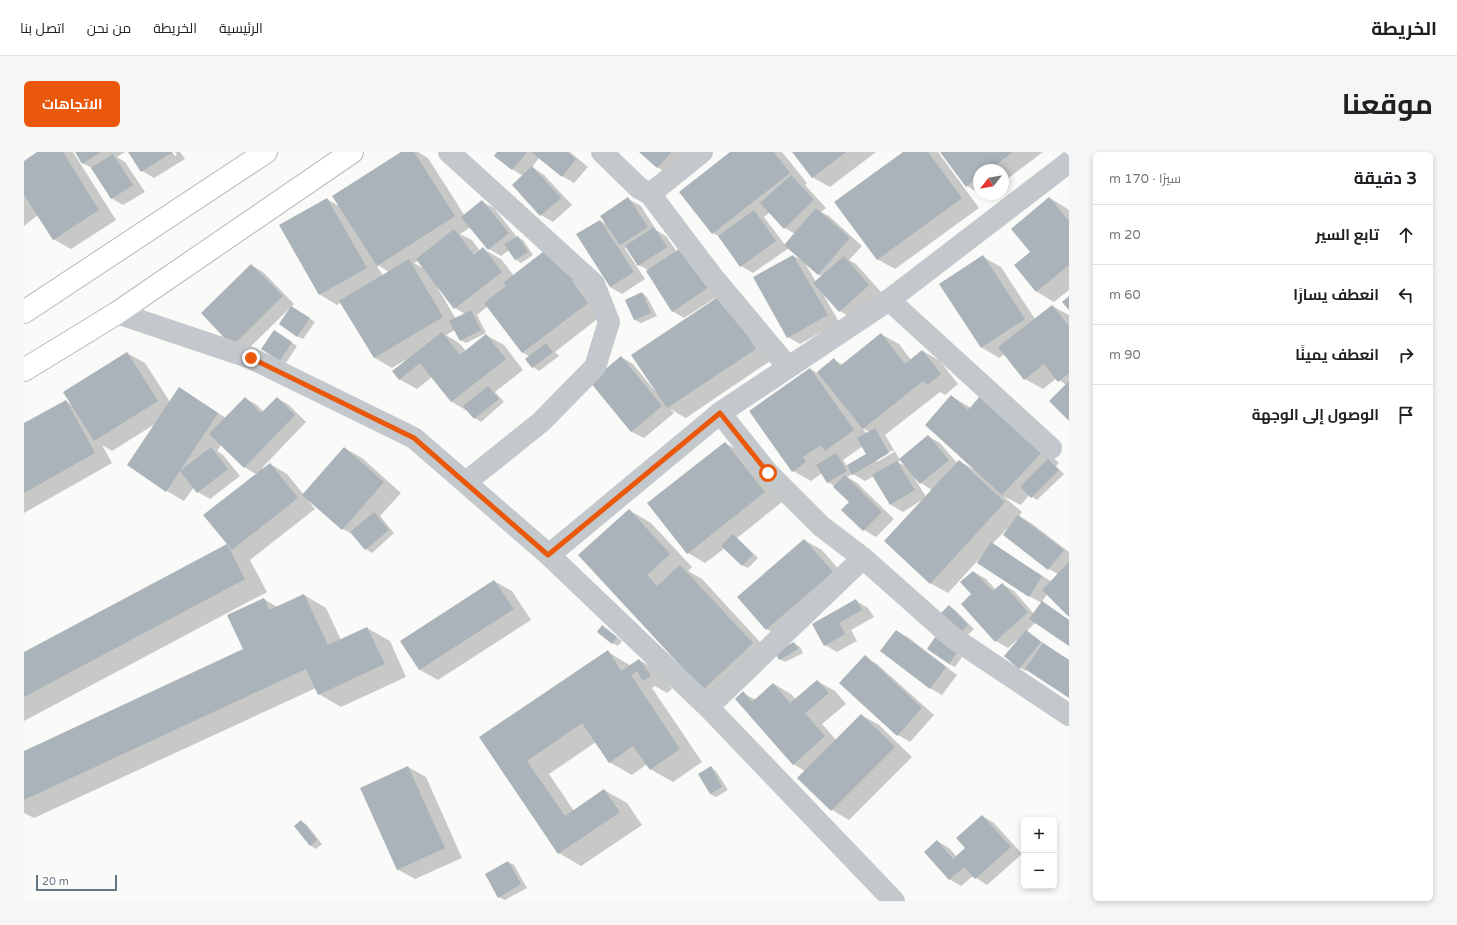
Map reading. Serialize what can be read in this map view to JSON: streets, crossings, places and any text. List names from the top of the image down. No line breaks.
{"scale_bar":"20 m","north":"bottom left","page":{"header":"الخريطة","nav":["الرئيسية","الخريطة","من نحن","اتصل بنا"],"title":"موقعنا","buttons":"الاتجاهات","heading":["3 دقيقة","سيرًا · 170 m"],"list":[["تابع السير","20 m"],["انعطف يسارًا","60 m"],["انعطف يمينًا","90 m"],"الوصول إلى الوجهة"],"map_buttons":["+","−"],"scale":"20 m"}}
